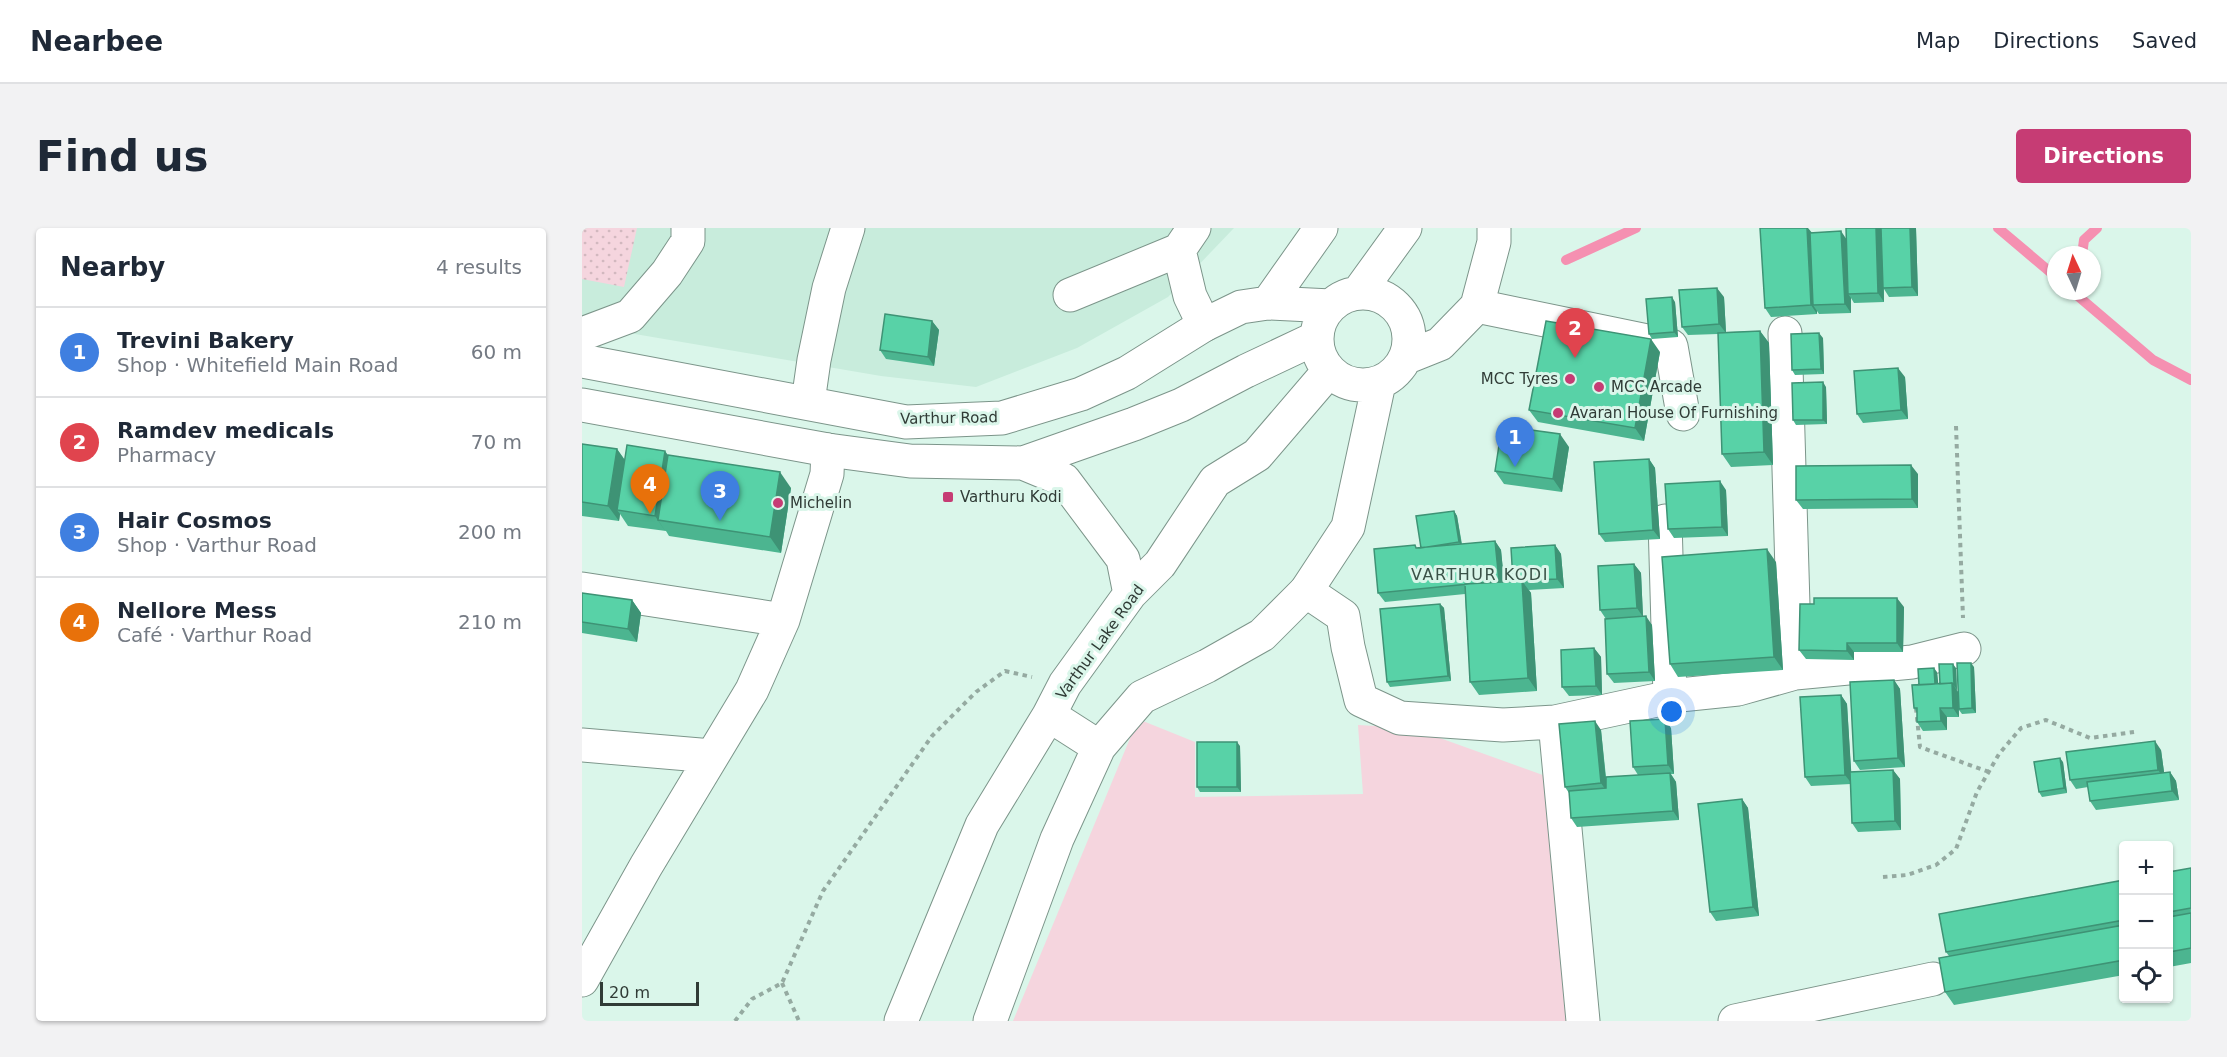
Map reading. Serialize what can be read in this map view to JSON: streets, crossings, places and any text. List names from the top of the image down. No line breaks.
{"streets":{"main road":["Varthur Road","Varthur Lake Road"]},"crossings":[["Varthur Road","Varthur Lake Road"]],"districts":["VARTHUR KODI"],"places":{"other":["MCC Tyres","MCC Arcade","Avaran House Of Furnishing","Michelin"],"transit":["Varthuru Kodi"]},"scale_bar":"20 m","north":"top","page":{"header":"Nearbee","nav":["Map","Directions","Saved"],"buttons":"Directions","title":"Find us","heading":["Nearby","4 results"],"list":[{"mark":"1","name":"Trevini Bakery","note":"Shop · Whitefield Main Road","value":"60 m"},{"mark":"2","name":"Ramdev medicals","note":"Pharmacy","value":"70 m"},{"mark":"3","name":"Hair Cosmos","note":"Shop · Varthur Road","value":"200 m"},{"mark":"4","name":"Nellore Mess","note":"Café · Varthur Road","value":"210 m"}],"pins":["2","1","4","3"],"map_buttons":["+","−"],"scale":"20 m"}}
